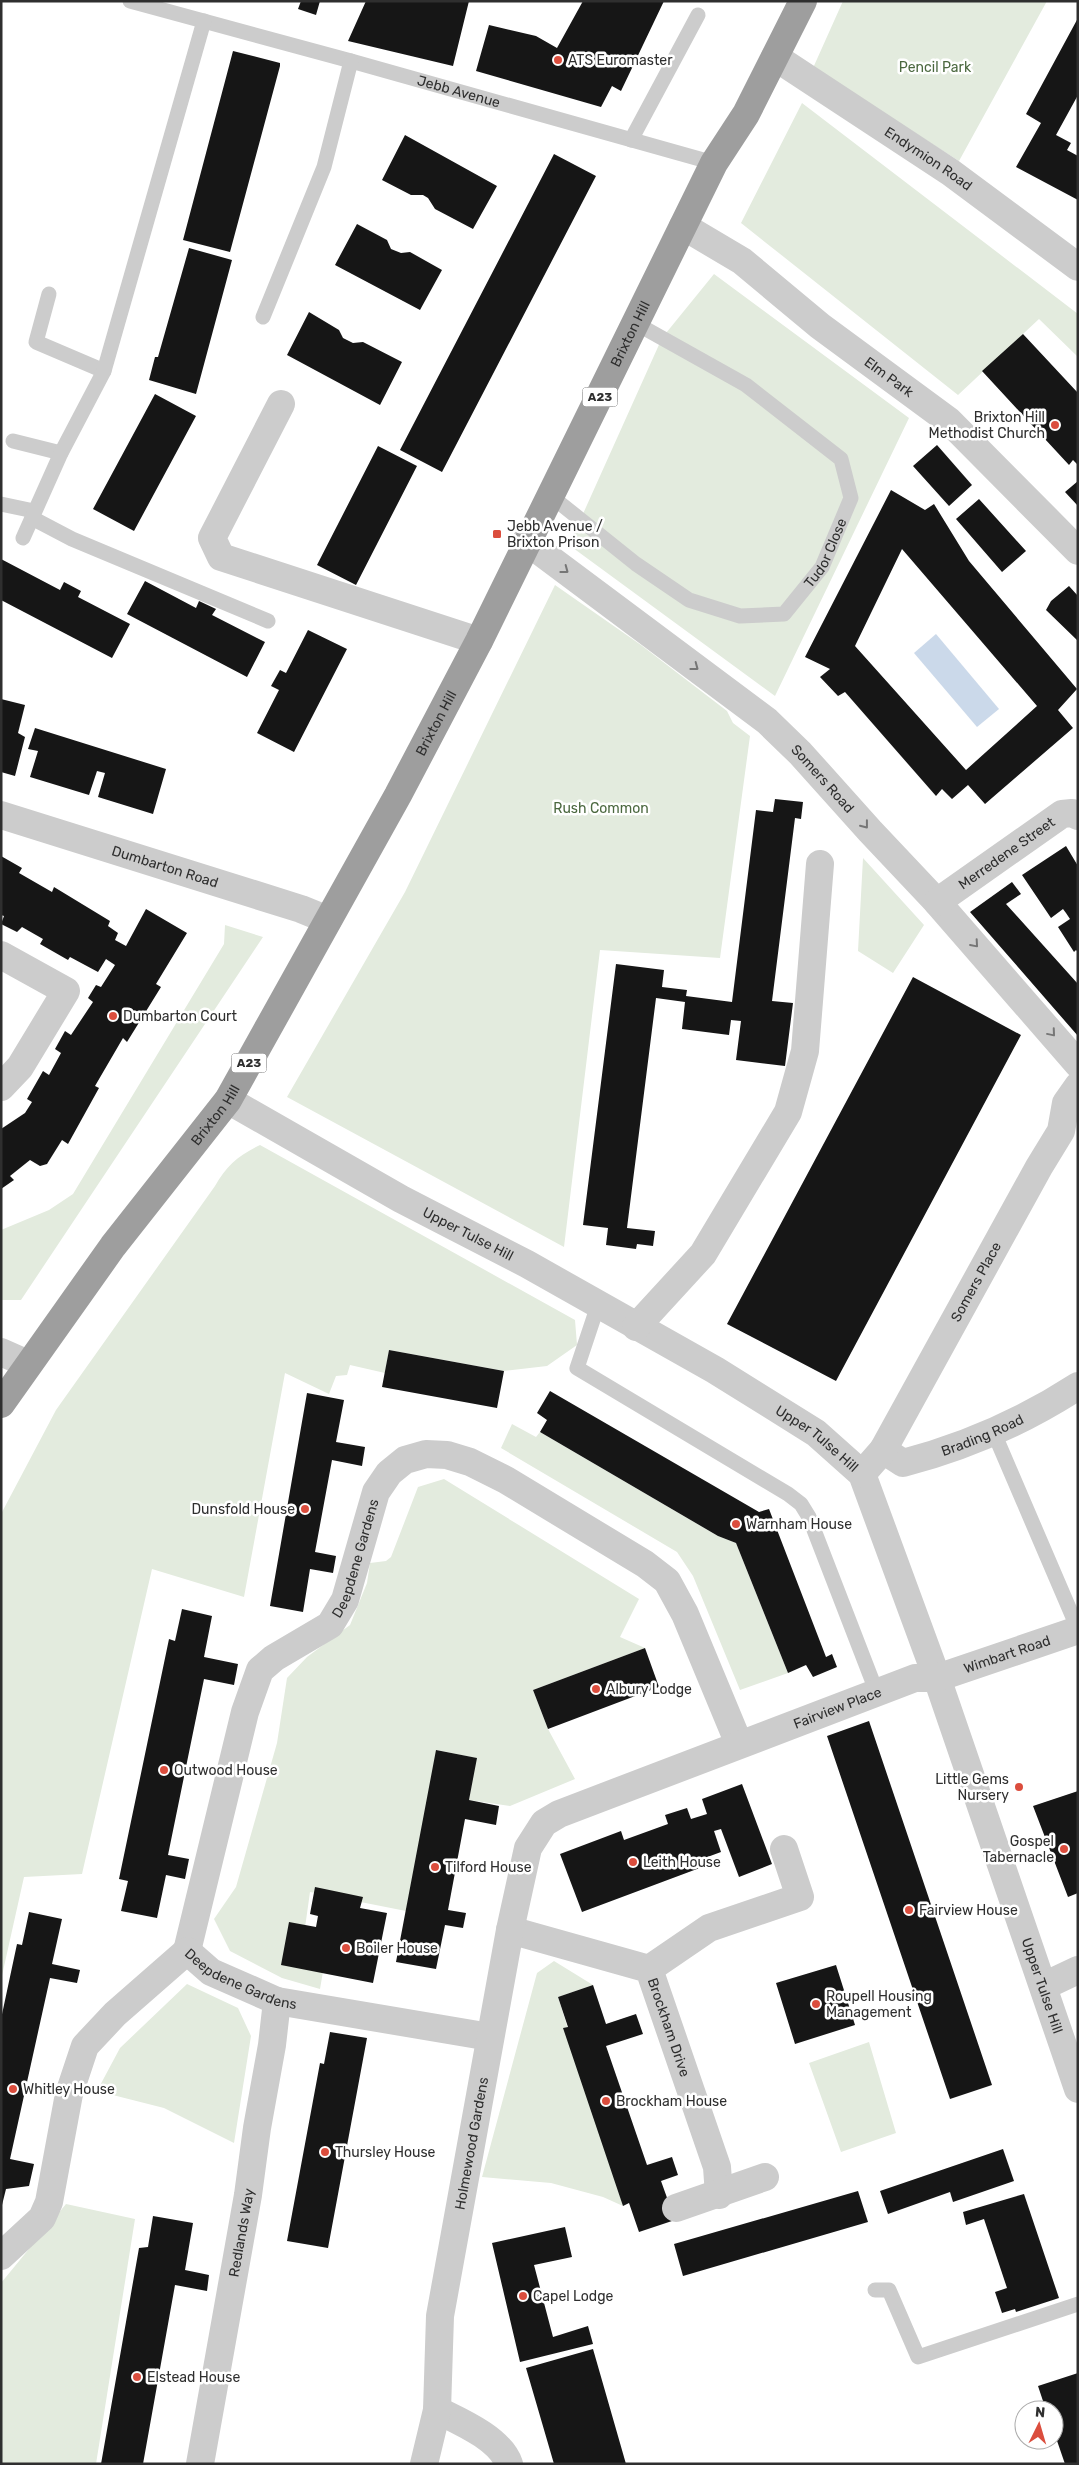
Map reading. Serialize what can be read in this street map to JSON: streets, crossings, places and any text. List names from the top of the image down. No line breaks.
{"streets":{"highway":["Brixton Hill","A23"],"street":["Endymion Road","Elm Park","Somers Road","Merredene Street","Dumbarton Road","Upper Tulse Hill","Somers Place","Brading Road","Deepdene Gardens","Wimbart Road","Fairview Place","Brockham Drive","Holmewood Gardens","Redlands Way"],"lane":["Jebb Avenue","Tudor Close"]},"crossings":[["Jebb Avenue","Brixton Hill"],["Endymion Road","Brixton Hill"],["Brixton Hill","Elm Park"],["Brixton Hill","Tudor Close"],["Brixton Hill","Somers Road"],["Brixton Hill","Dumbarton Road"],["Brixton Hill","Upper Tulse Hill"],["Somers Road","Merredene Street"],["Upper Tulse Hill","Somers Place"],["Upper Tulse Hill","Wimbart Road"],["Upper Tulse Hill","Fairview Place"],["Somers Place","Brading Road"],["Deepdene Gardens","Fairview Place"],["Deepdene Gardens","Holmewood Gardens"],["Deepdene Gardens","Redlands Way"],["Wimbart Road","Fairview Place"],["Fairview Place","Holmewood Gardens"],["Brockham Drive","Holmewood Gardens"]],"one_way":["Somers Road"],"parks":["Pencil Park","Rush Common"],"places":{"other":["ATS Euromaster","Brixton Hill Methodist Church","Dumbarton Court","Dunsfold House","Warnham House","Albury Lodge","Outwood House","Little Gems Nursery","Gospel Tabernacle","Leith House","Tilford House","Fairview House","Boiler House","Roupell Housing Management","Whitley House","Brockham House","Thursley House","Capel Lodge","Elstead House"],"transit":["Jebb Avenue / Brixton Prison"]},"north":"top"}
